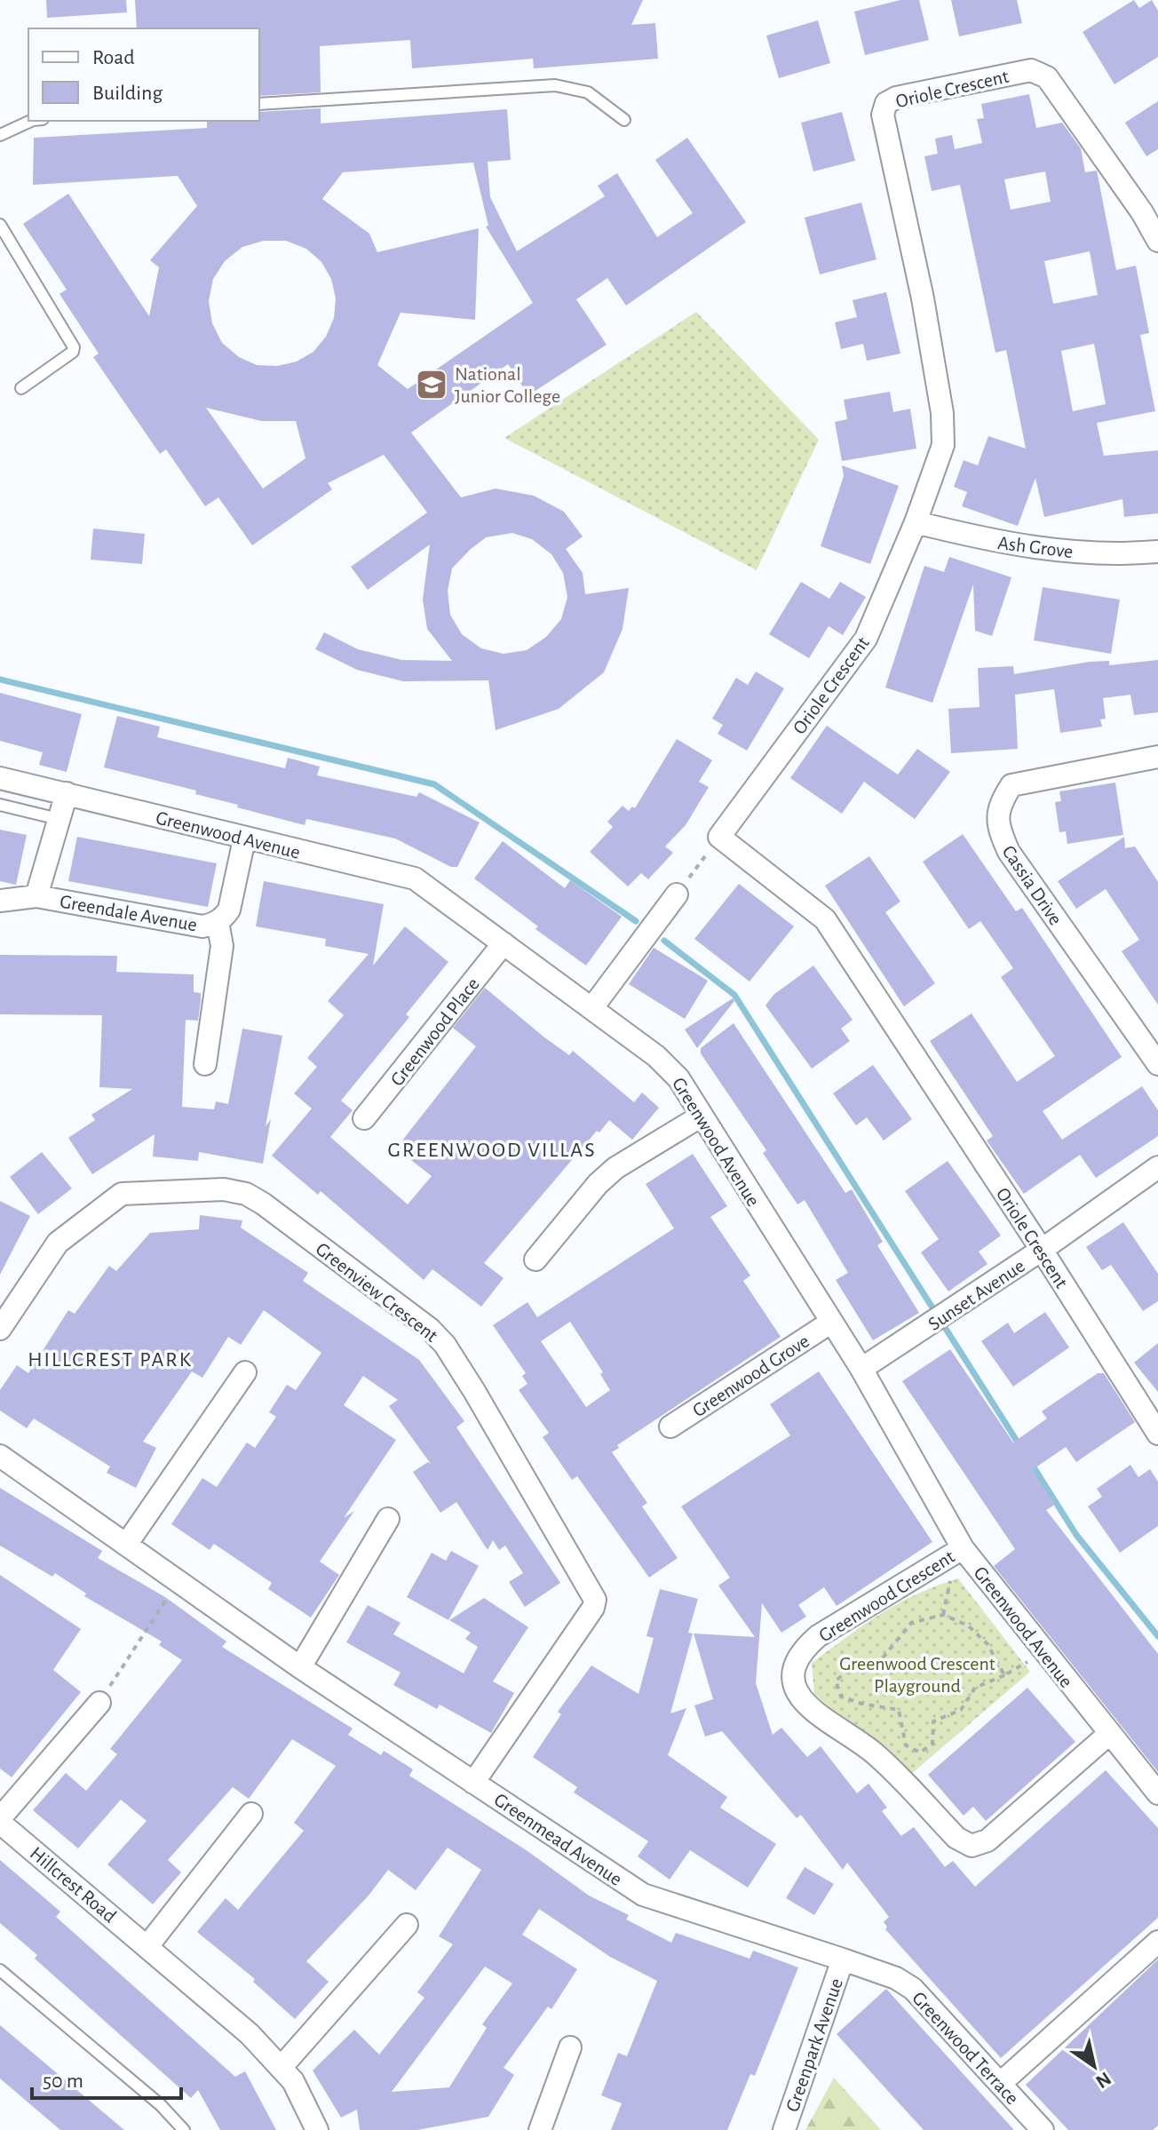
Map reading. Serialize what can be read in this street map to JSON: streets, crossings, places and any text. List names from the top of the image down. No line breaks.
{"streets":{"street":["Oriole Crescent","Ash Grove","Greenwood Avenue","Cassia Drive","Greendale Avenue","Greenwood Place","Greenview Crescent","Sunset Avenue","Greenwood Grove","Greenwood Crescent","Greenmead Avenue","Hillcrest Road","Greenpark Avenue","Greenwood Terrace"]},"crossings":[["Oriole Crescent","Ash Grove"],["Oriole Crescent","Sunset Avenue"],["Greenwood Avenue","Greendale Avenue"],["Greenwood Avenue","Greenwood Place"],["Greenwood Avenue","Sunset Avenue"],["Greenwood Avenue","Greenwood Grove"],["Greenwood Avenue","Greenwood Crescent"],["Greenview Crescent","Greenmead Avenue"],["Greenmead Avenue","Greenpark Avenue"],["Greenmead Avenue","Greenwood Terrace"],["Greenpark Avenue","Greenwood Terrace"]],"districts":["GREENWOOD VILLAS","HILLCREST PARK"],"parks":["Greenwood Crescent Playground"],"places":{"school or university":["National Junior College"]},"legend":["Road","Building"],"scale_bar":"50 m","north":"bottom right"}
